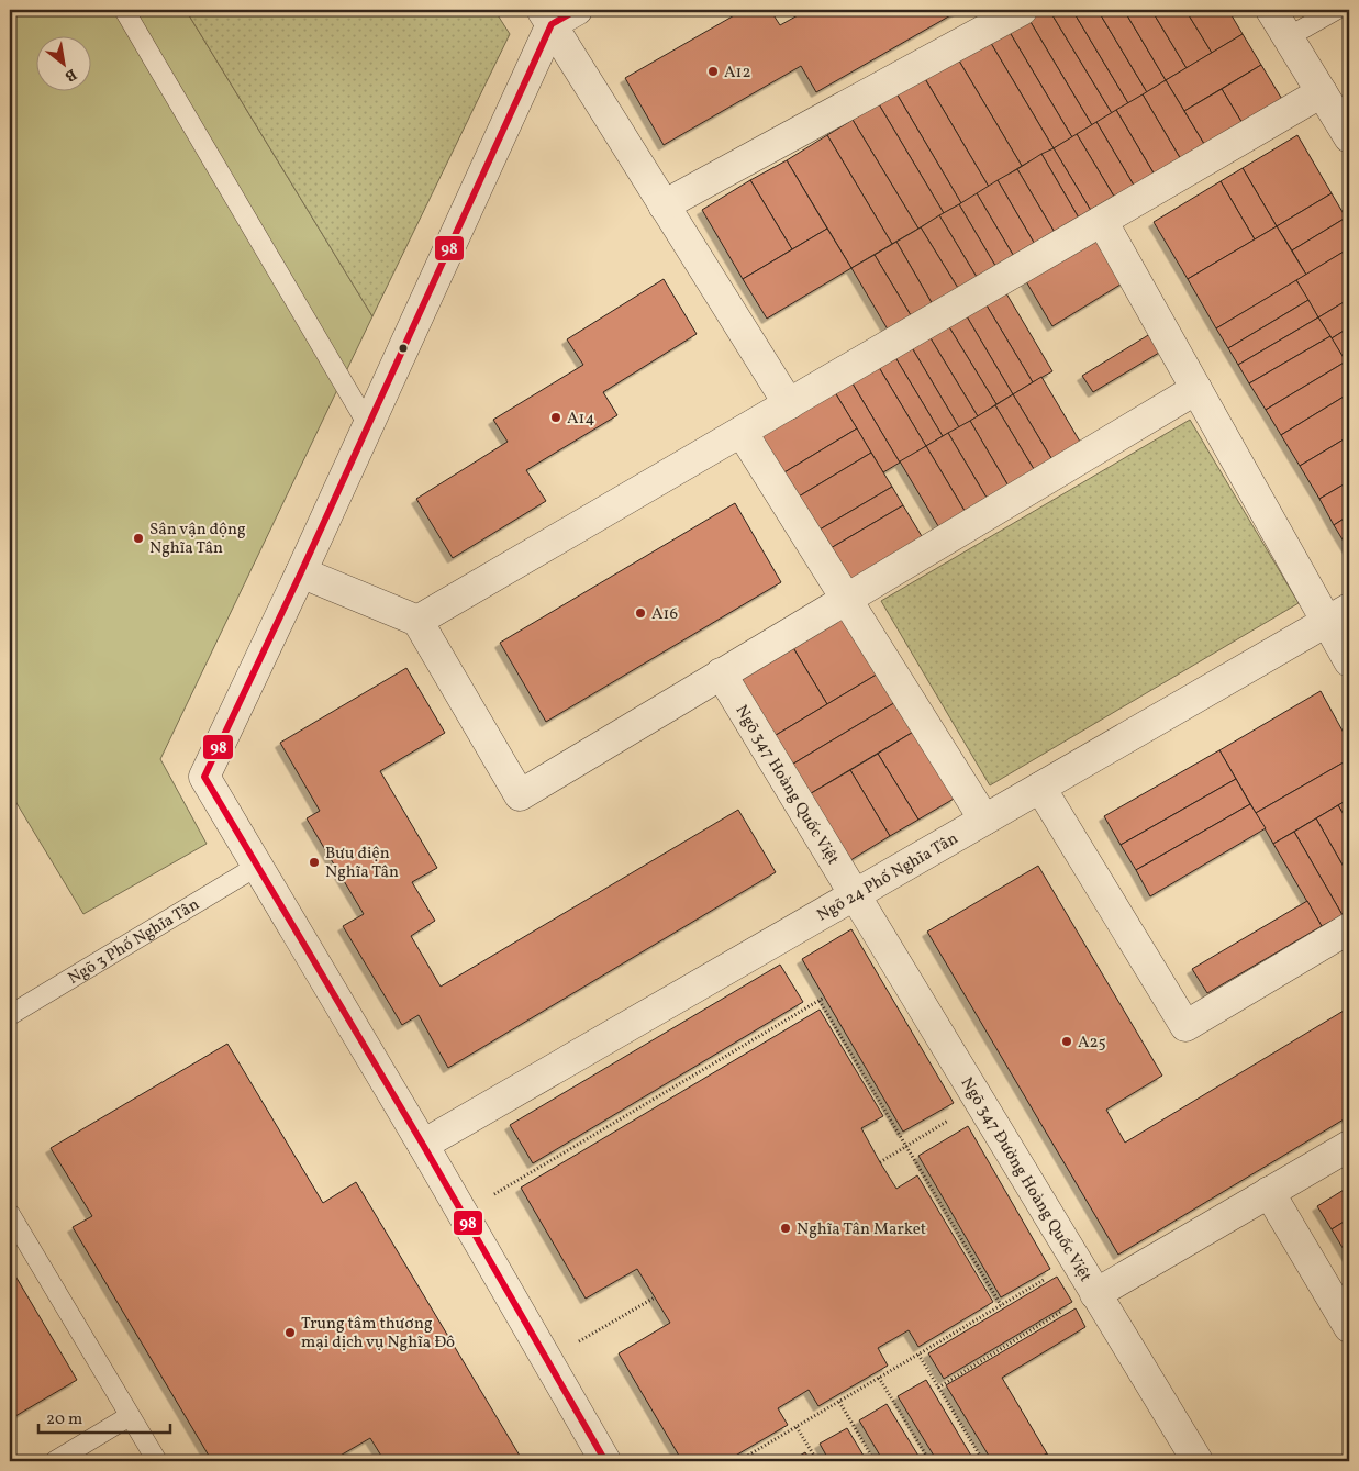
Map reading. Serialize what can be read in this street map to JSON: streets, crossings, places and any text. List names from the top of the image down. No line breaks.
{"streets":{"street":["Ngõ 347 Hoàng Quốc Việt","Ngõ 24 Phố Nghĩa Tân","Ngõ 347 Đường Hoàng Quốc Việt"],"lane":["Ngõ 3 Phố Nghĩa Tân"]},"crossings":[["Ngõ 347 Hoàng Quốc Việt","Ngõ 24 Phố Nghĩa Tân"],["Ngõ 347 Hoàng Quốc Việt","Ngõ 347 Đường Hoàng Quốc Việt"],["Ngõ 24 Phố Nghĩa Tân","Ngõ 347 Đường Hoàng Quốc Việt"]],"places":["A12","A14","Sân vận động Nghĩa Tân","A16","Bưu điện Nghĩa Tân","A25","Nghĩa Tân Market","Trung tâm thương mại dịch vụ Nghĩa Đô"],"lines":["transit line 98"],"scale_bar":"20 m","north":"bottom right"}
